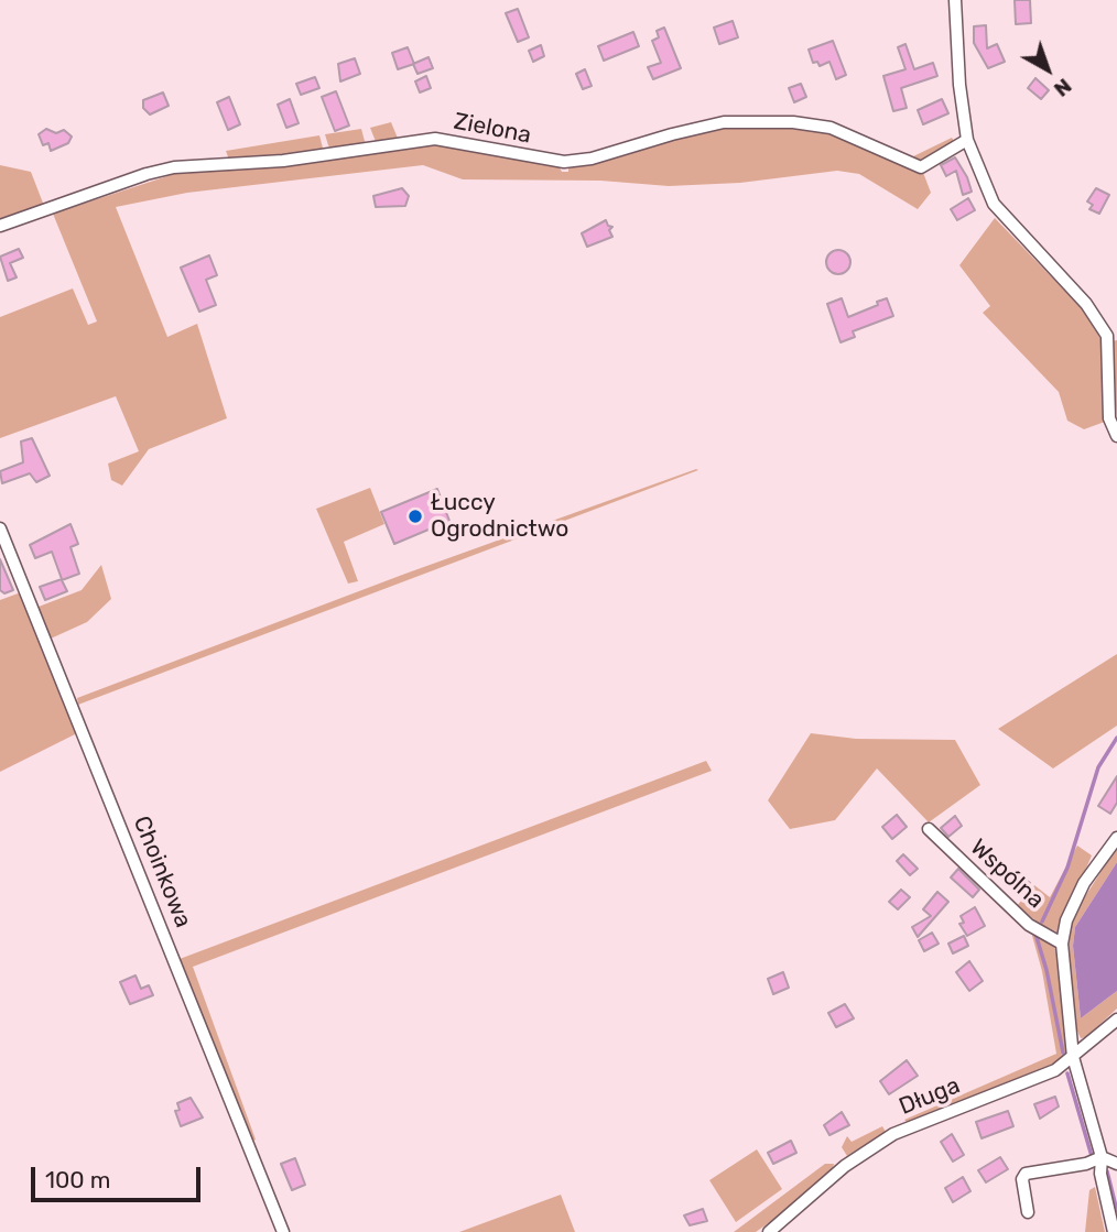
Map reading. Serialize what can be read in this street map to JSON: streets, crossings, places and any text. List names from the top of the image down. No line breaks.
{"streets":{"street":["Zielona","Choinkowa","Wspólna","Długa"]},"places":["Łuccy Ogrodnictwo"],"scale_bar":"100 m","north":"bottom right"}
